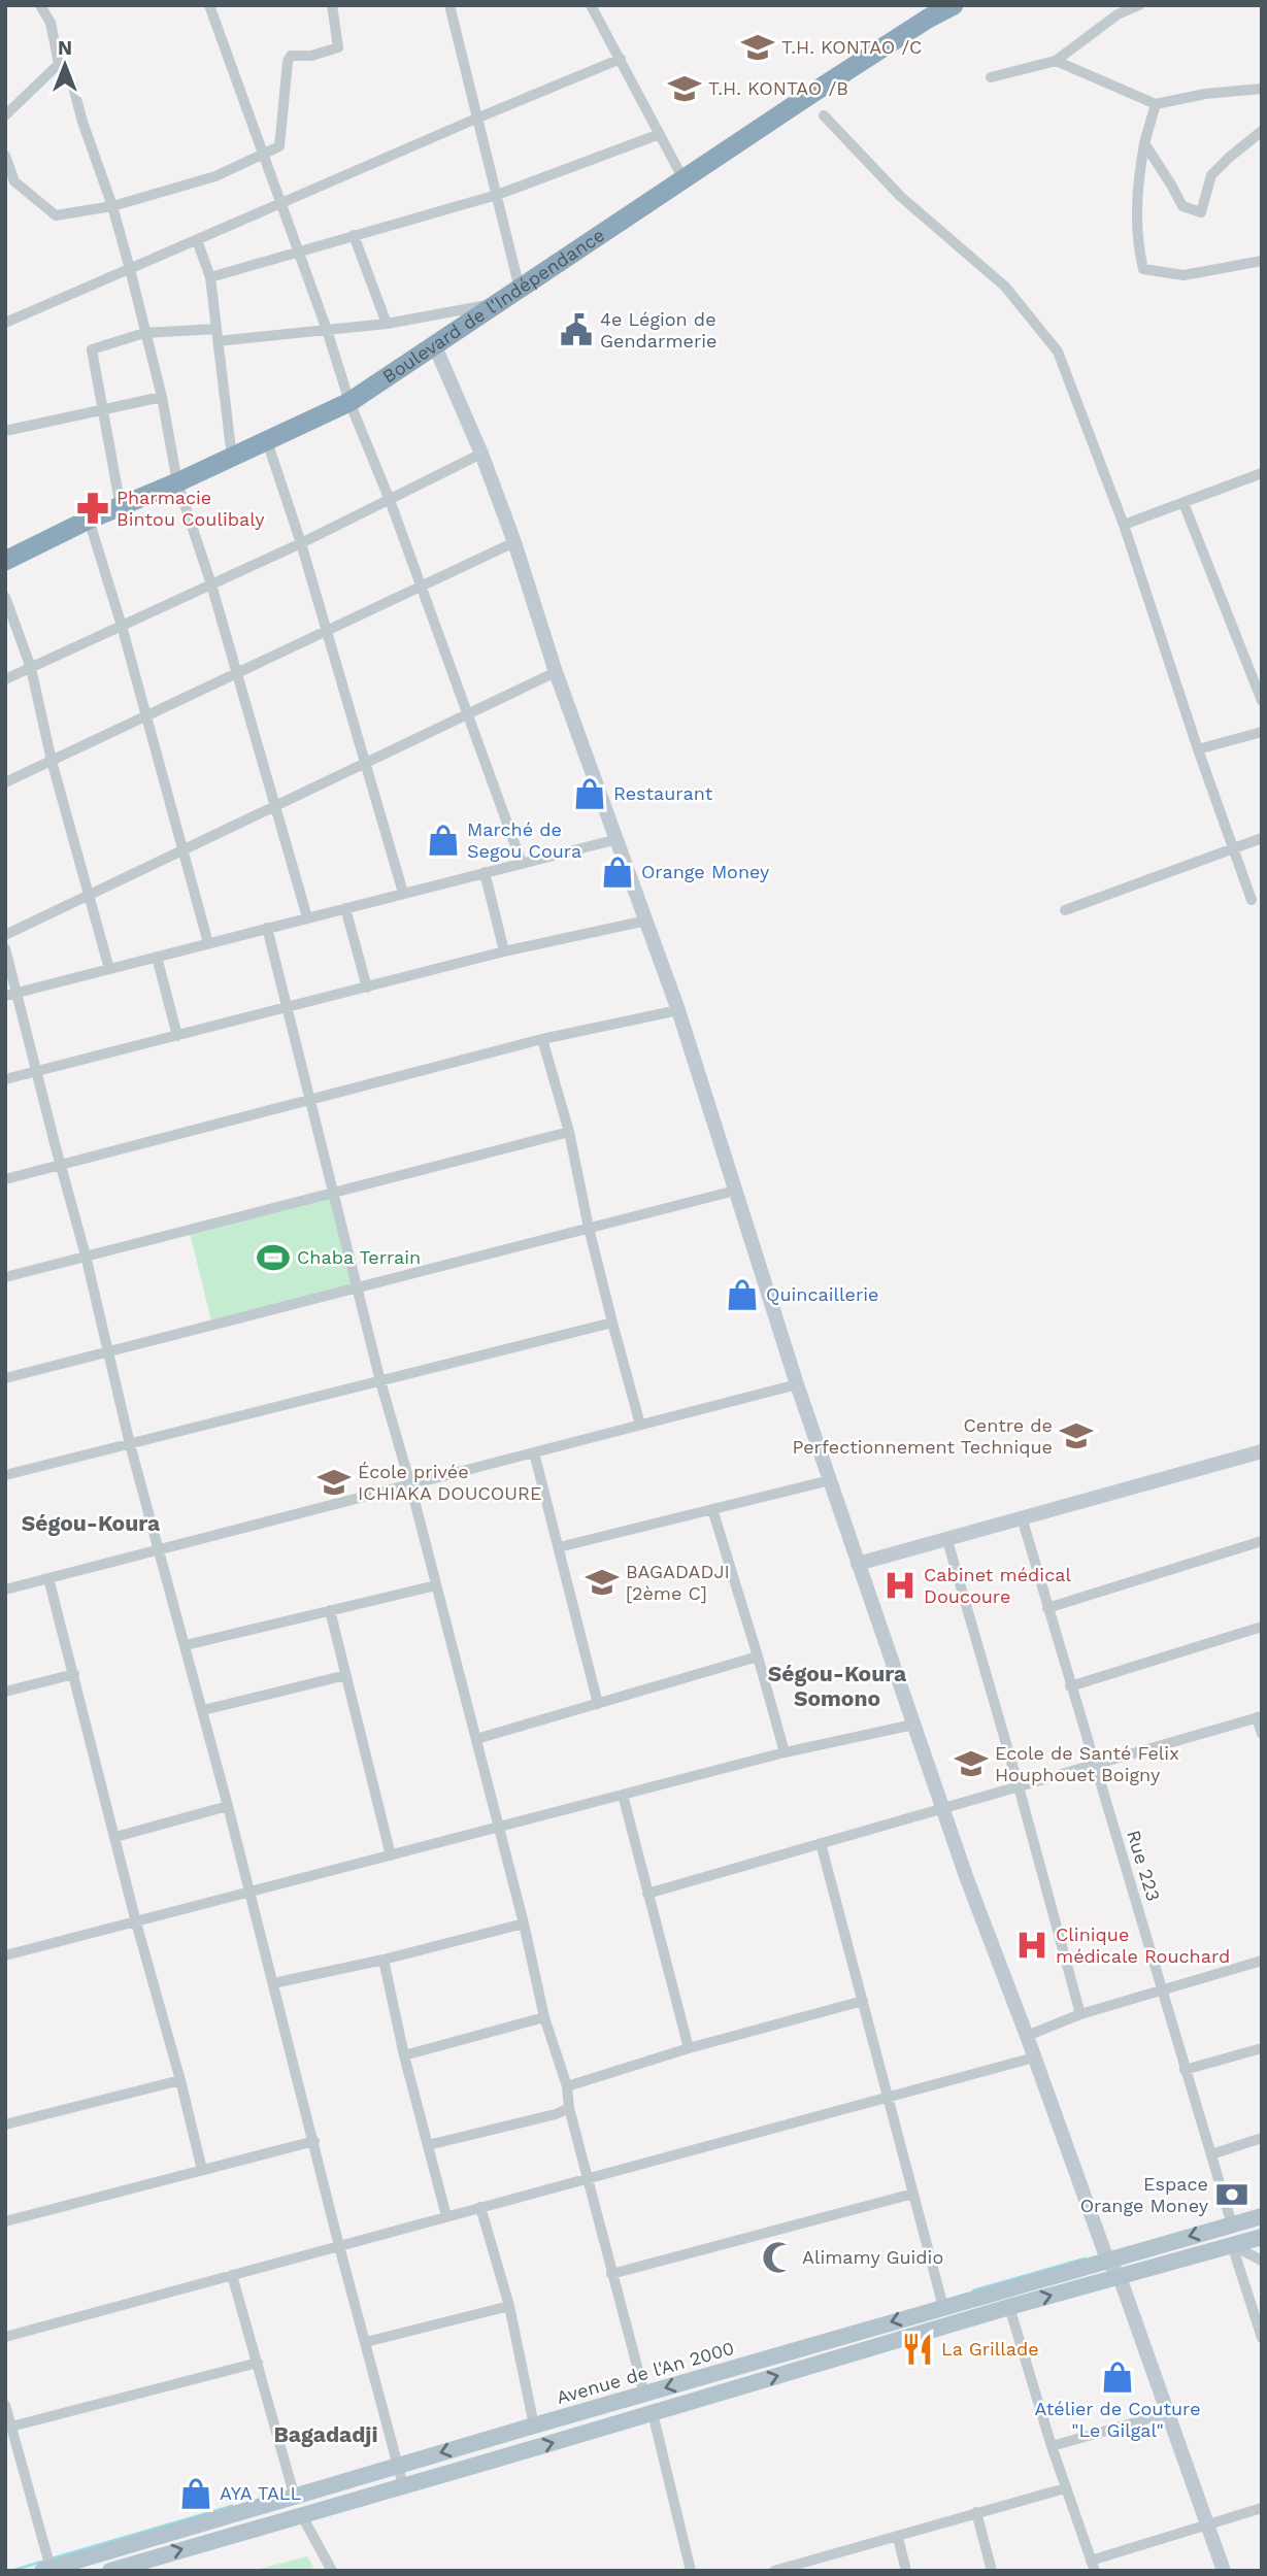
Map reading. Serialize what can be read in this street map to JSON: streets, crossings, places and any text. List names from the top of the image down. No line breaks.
{"streets":{"highway":["Boulevard de l'Indépendance"],"main road":["Avenue de l'An 2000"],"street":["Rue 223"]},"crossings":[["Rue 223","Avenue de l'An 2000"]],"districts":["Ségou-Koura","Ségou-Koura Somono","Bagadadji"],"places":{"school or university":["T.H. KONTAO /C","T.H. KONTAO /B","Centre de Perfectionnement Technique","École privée ICHIAKA DOUCOURE","BAGADADJI [2ème C]","Ecole de Santé Felix Houphouet Boigny"],"public building":["4e Légion de Gendarmerie"],"pharmacy":["Pharmacie Bintou Coulibaly"],"shop":["Restaurant","Marché de Segou Coura","Orange Money","Quincaillerie","Atélier de Couture \"Le Gilgal\"","AYA TALL"],"sports":["Chaba Terrain"],"hospital":["Cabinet médical Doucoure","Clinique médicale Rouchard"],"bank":["Espace Orange Money"],"mosque":["Alimamy Guidio"],"restaurant":["La Grillade"]},"north":"top"}
